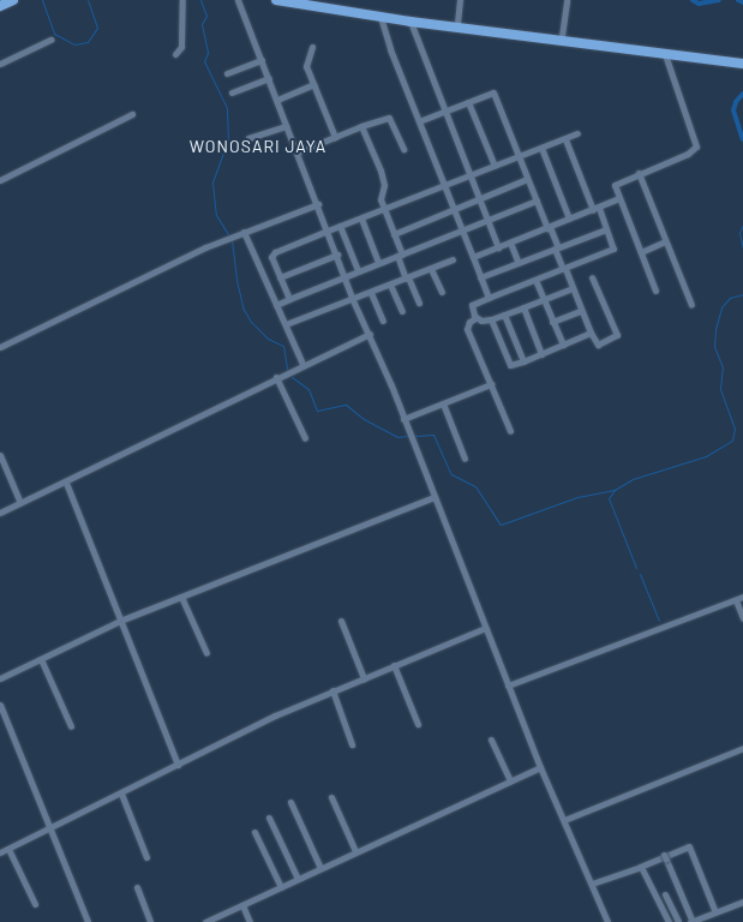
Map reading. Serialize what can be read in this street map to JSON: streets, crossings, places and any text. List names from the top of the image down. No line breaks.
{"districts":["WONOSARI JAYA"]}
